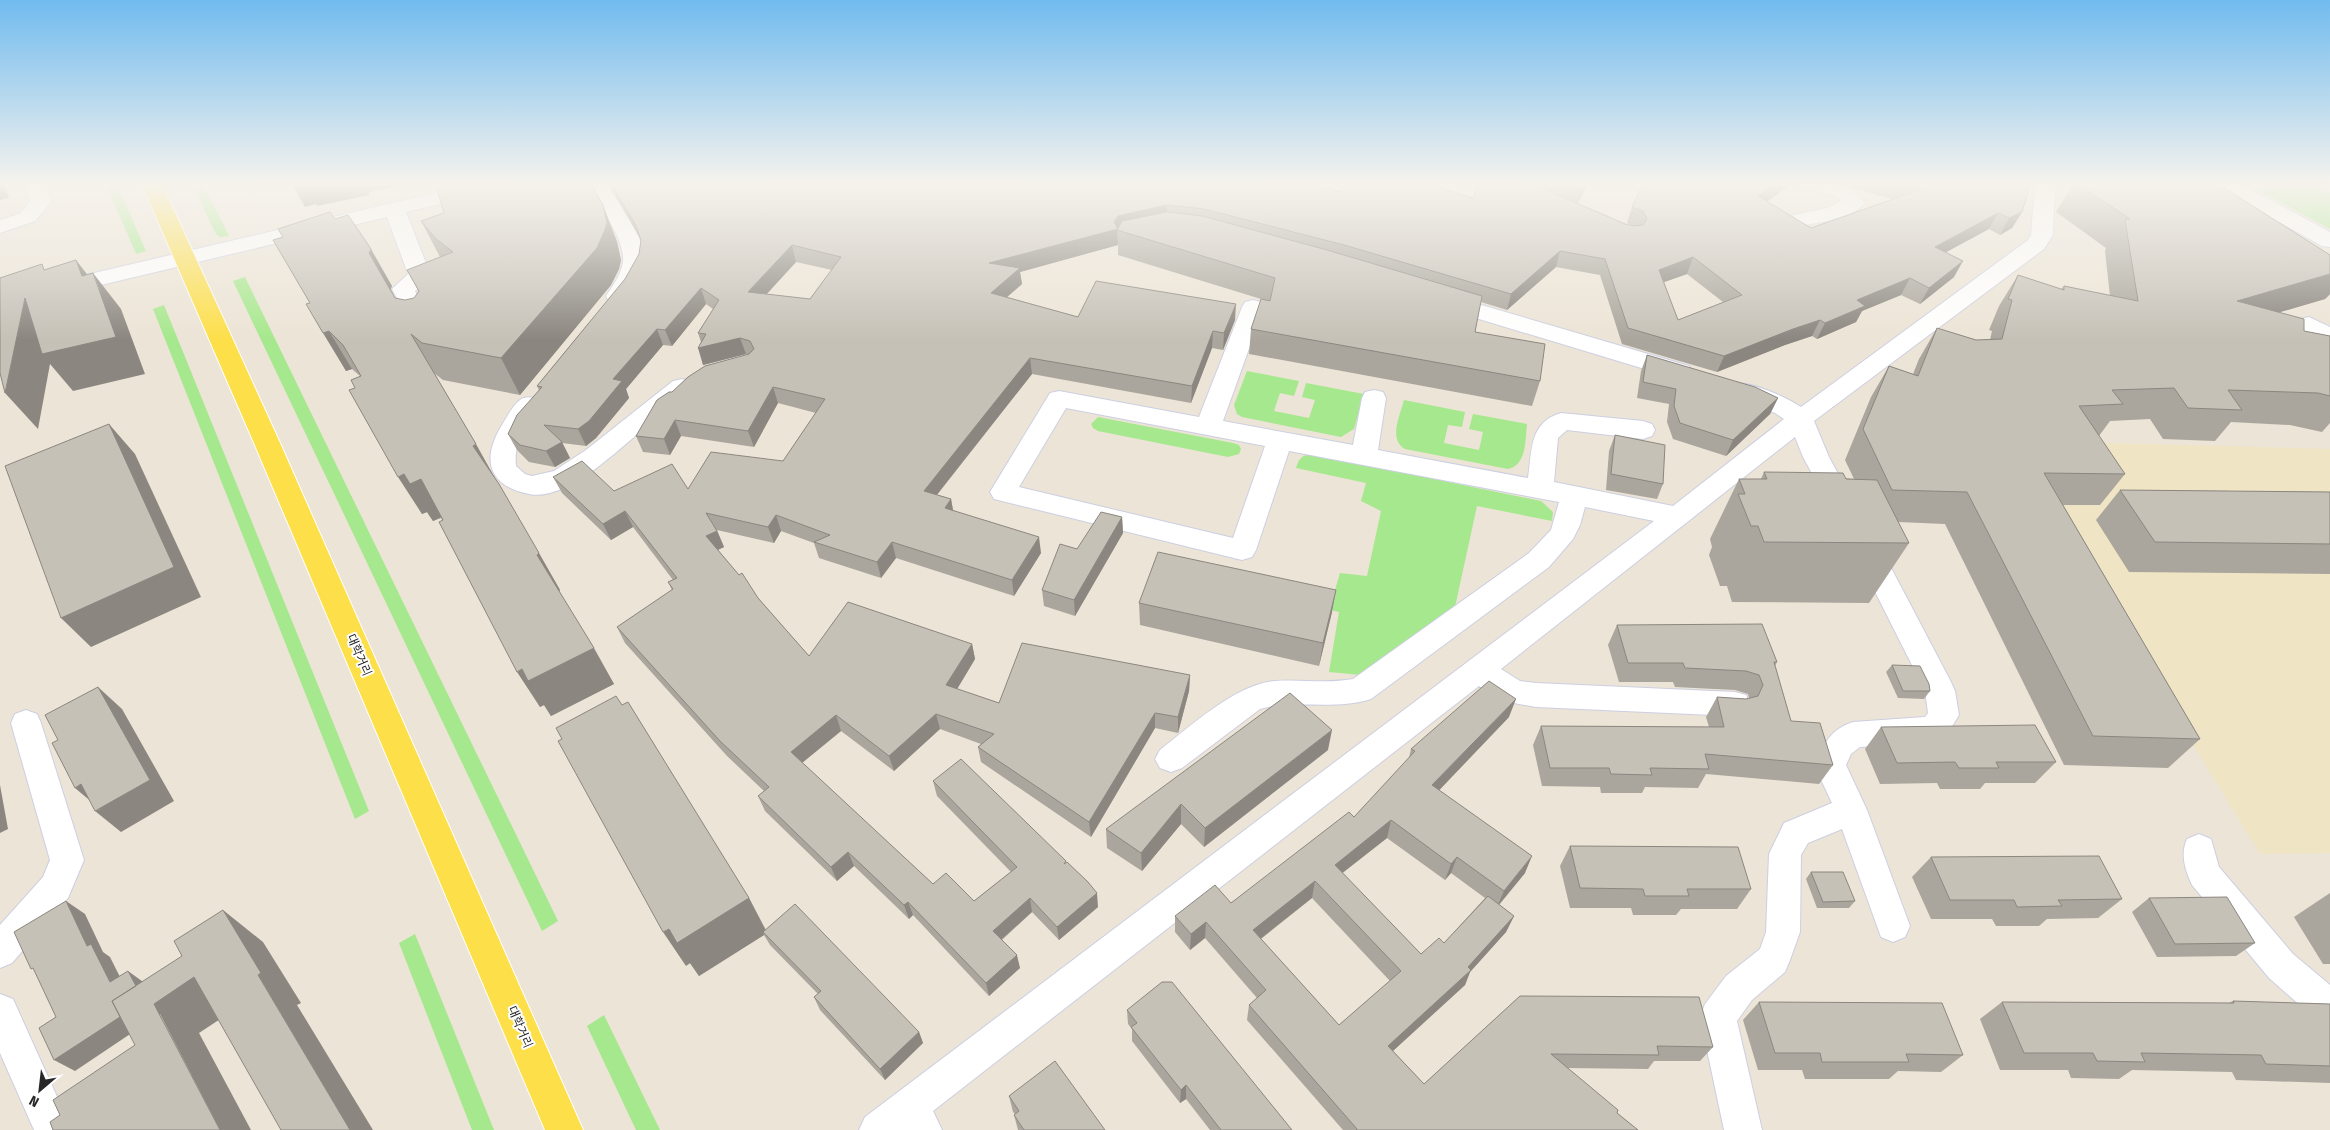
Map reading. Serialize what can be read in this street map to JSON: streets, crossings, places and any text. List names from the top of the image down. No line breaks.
{"streets":{"main road":["대학거리"]},"north":"bottom left"}
